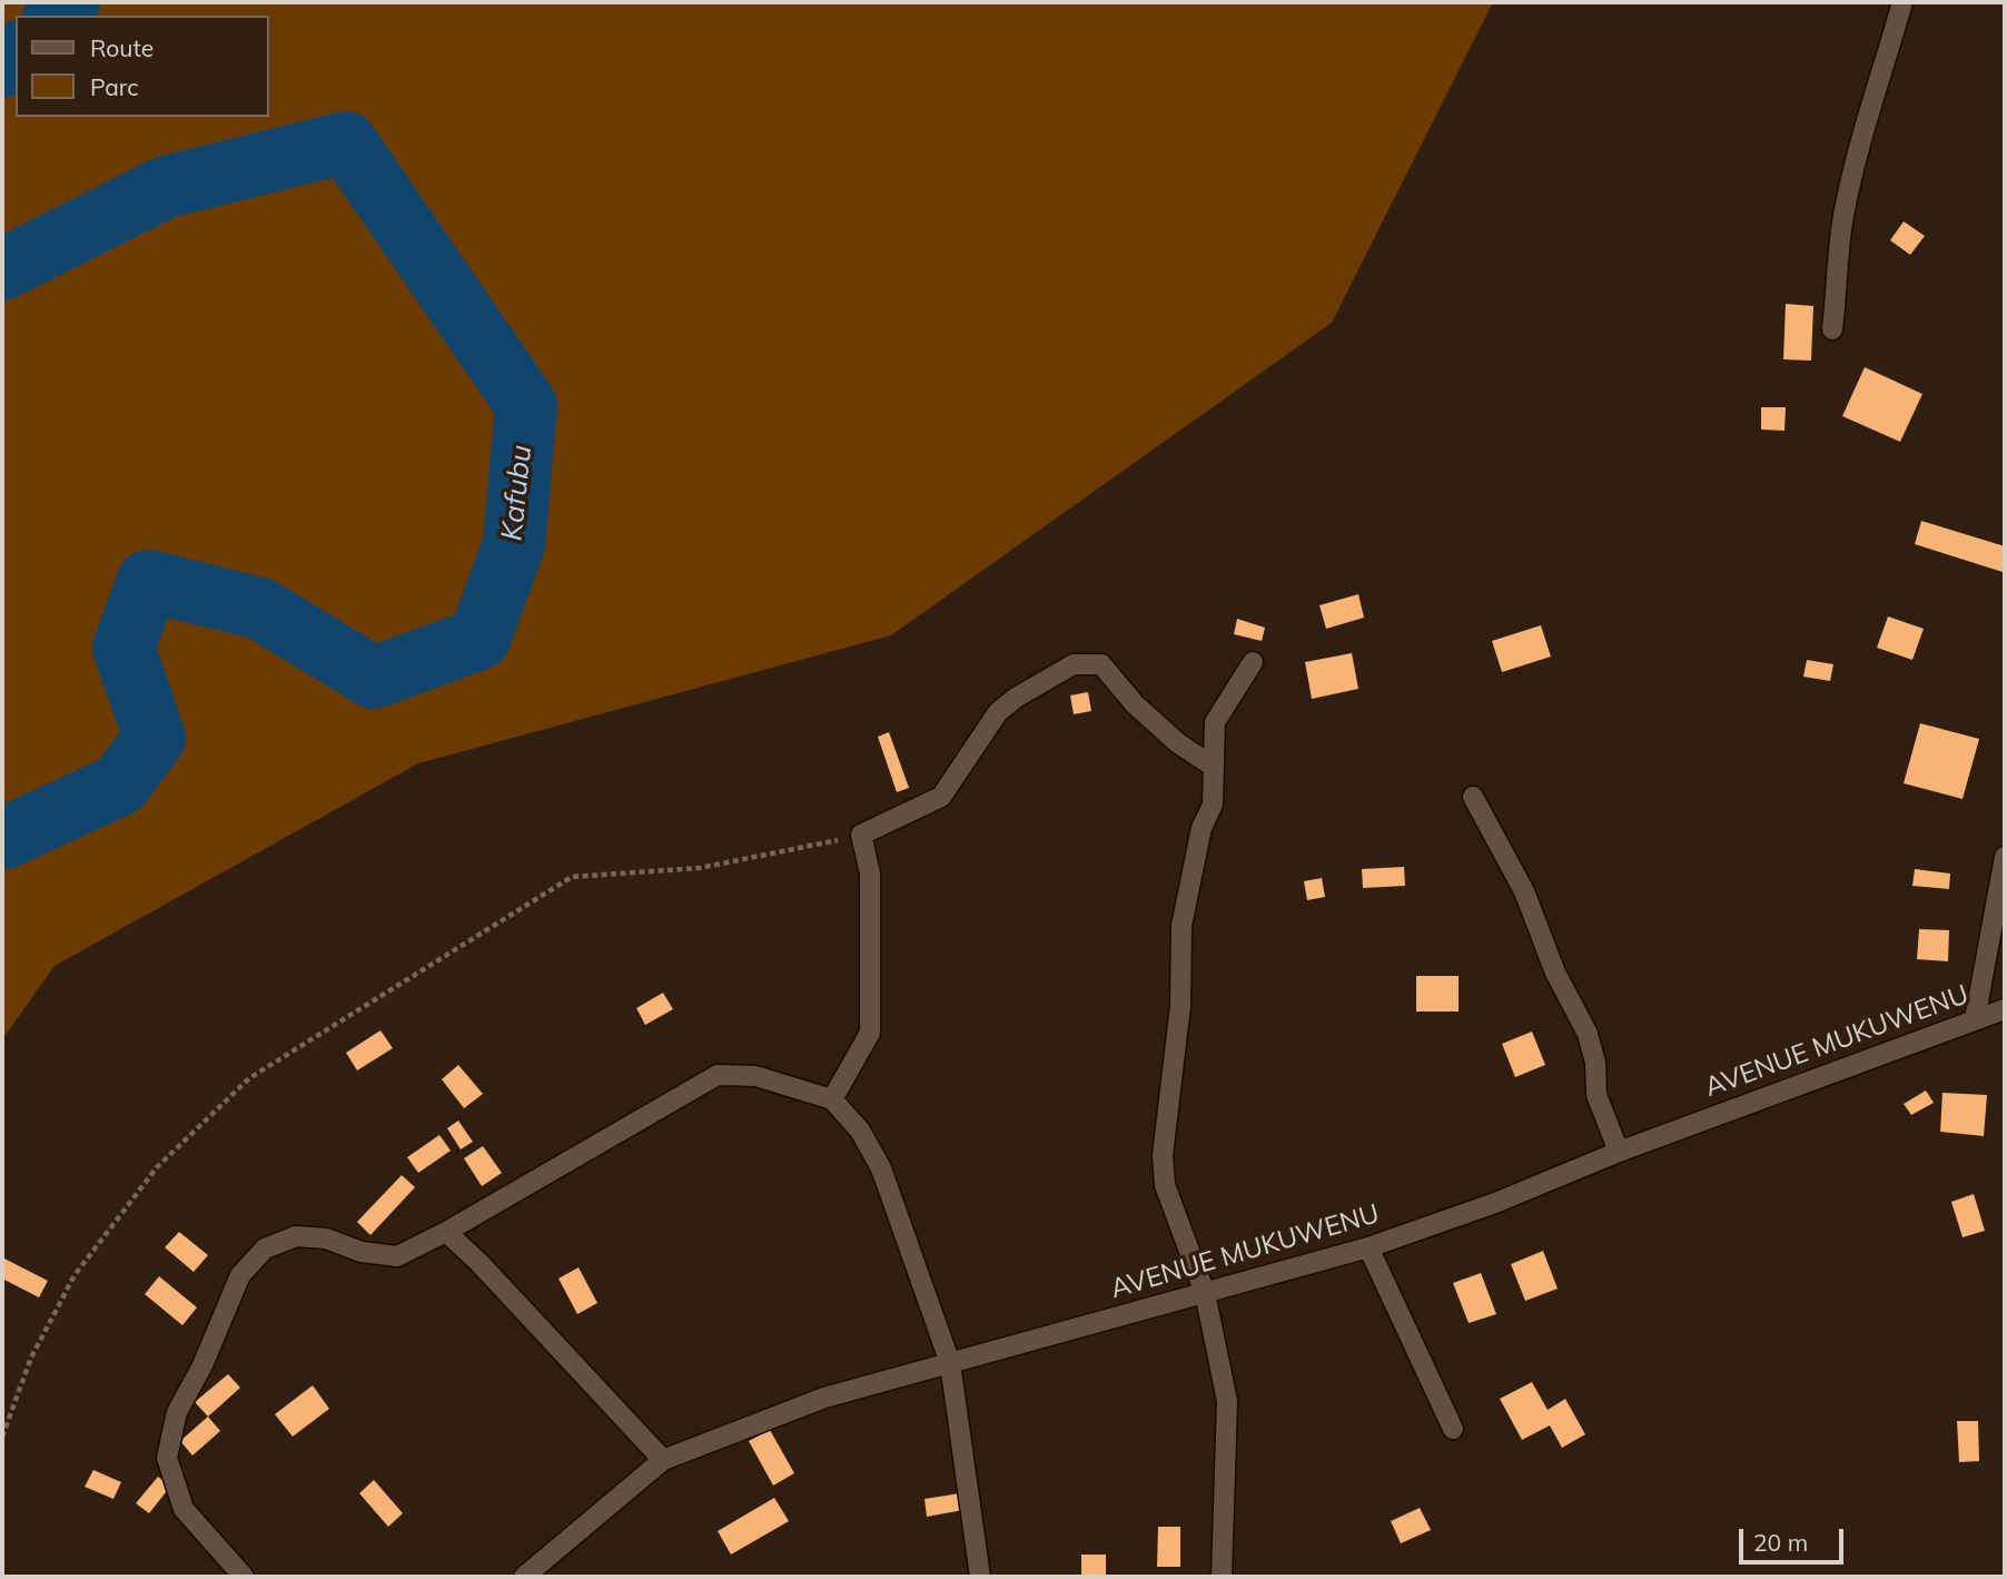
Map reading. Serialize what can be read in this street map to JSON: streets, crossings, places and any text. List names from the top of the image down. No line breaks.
{"streets":{"street":["AVENUE MUKUWENU"]},"water":["Kafubu"],"legend":["Route","Parc"],"scale_bar":"20 m"}
